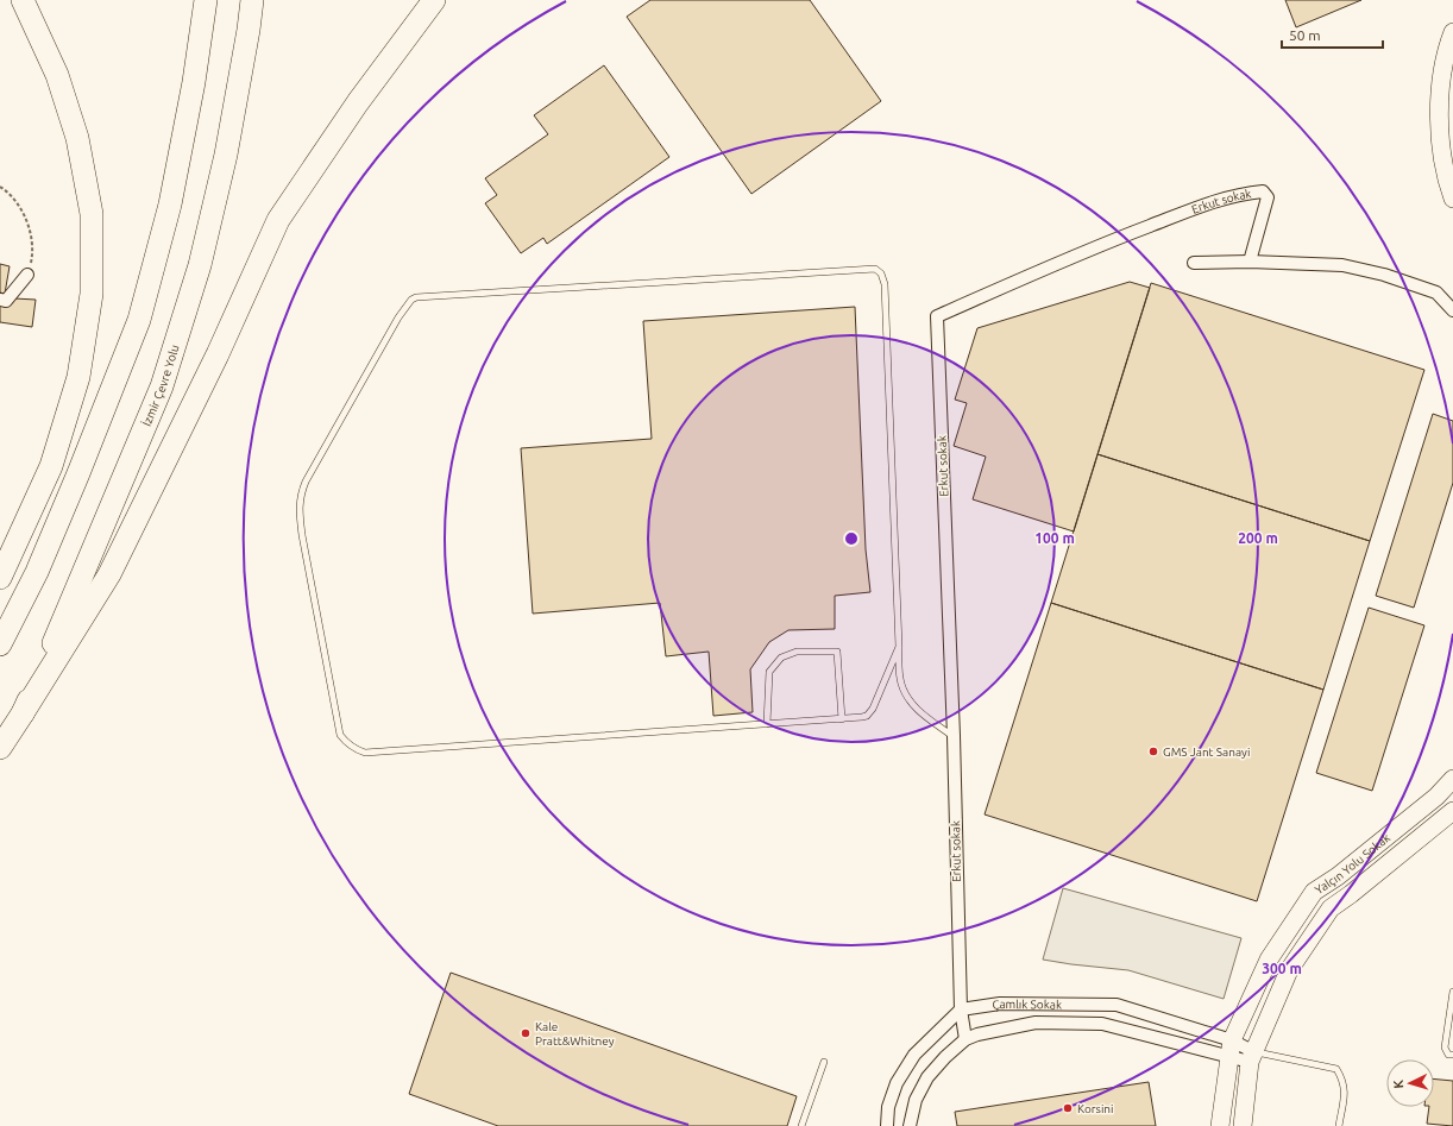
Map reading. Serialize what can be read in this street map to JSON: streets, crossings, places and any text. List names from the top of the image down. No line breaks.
{"streets":{"highway":["İzmir Çevre Yolu"],"street":["Erkut sokak","Yalçın Yolu Sokak","Çamlık Sokak"]},"crossings":[["Erkut sokak","Çamlık Sokak"],["Yalçın Yolu Sokak","Çamlık Sokak"]],"places":["GMS Jant Sanayi","Kale Pratt&Whitney","Korsini"],"scale_bar":"50 m","north":"left","rings":["100 m","200 m","300 m"]}
